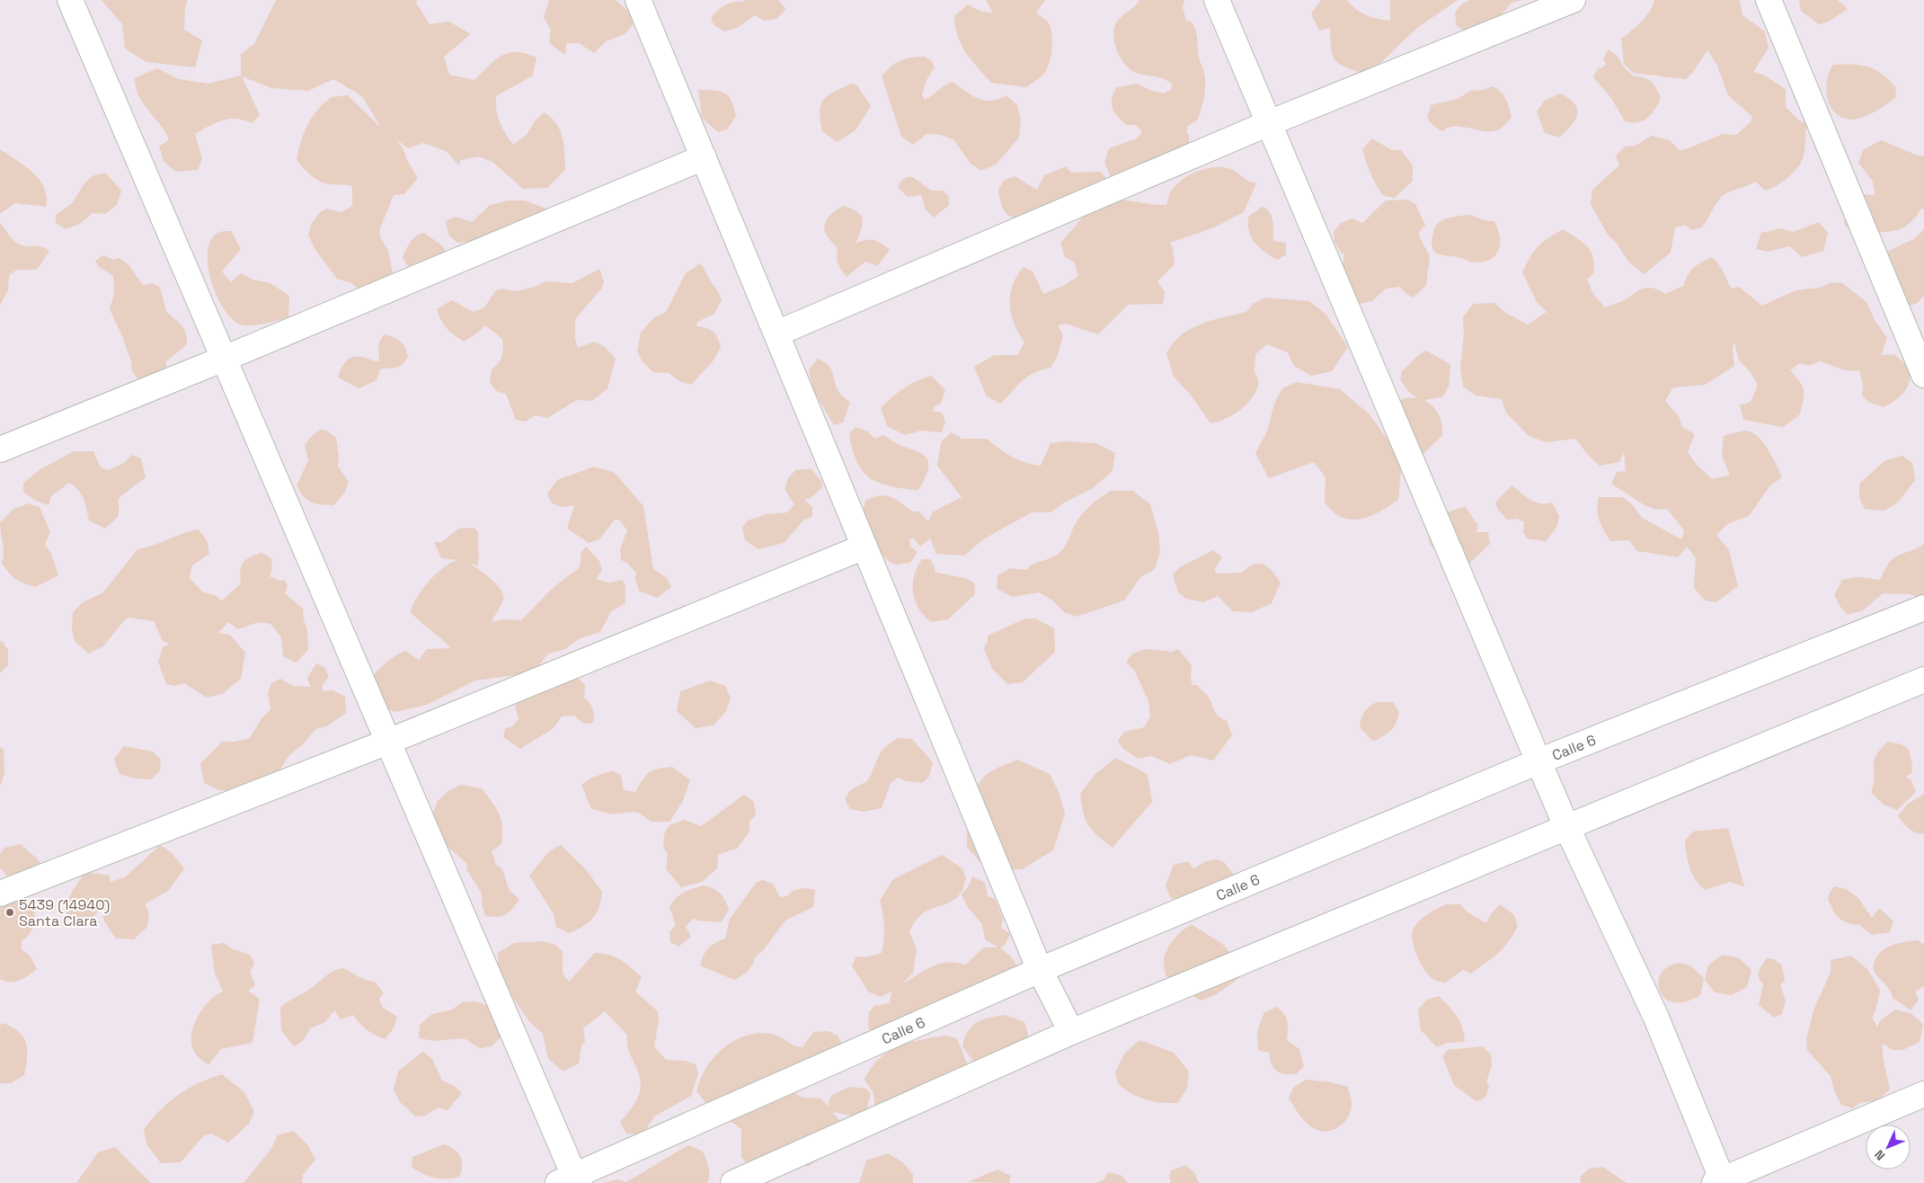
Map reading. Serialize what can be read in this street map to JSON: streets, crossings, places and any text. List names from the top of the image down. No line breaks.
{"streets":{"street":["Calle 6"]},"places":["5439 (14940) Santa Clara"],"north":"bottom left"}
